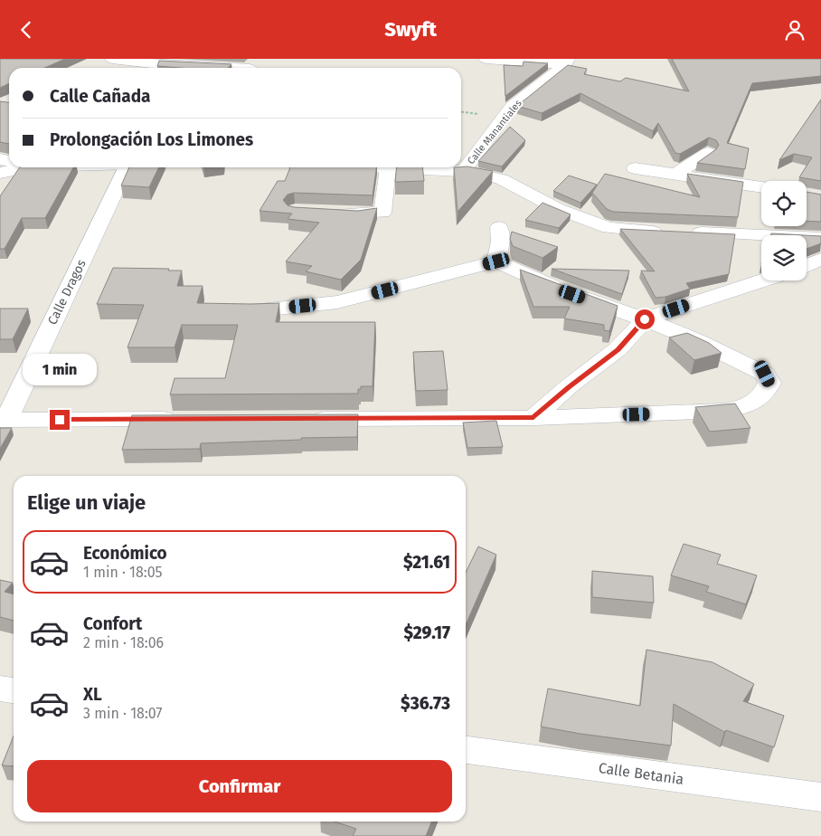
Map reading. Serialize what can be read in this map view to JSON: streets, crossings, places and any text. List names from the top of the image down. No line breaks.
{"streets":{"street":["Calle Manantiales","Calle Dragos","Calle Betania"]},"page":{"header":"Swyft","banner":["Calle Cañada","Prolongación Los Limones"],"bubble":"1 min","heading":"Elige un viaje","list":[{"name":"Económico","note":"1 min · 18:05","value":"$21.61"},{"name":"Confort","note":"2 min · 18:06","value":"$29.17"},{"name":"XL","note":"3 min · 18:07","value":"$36.73"}],"buttons":"Confirmar"}}
